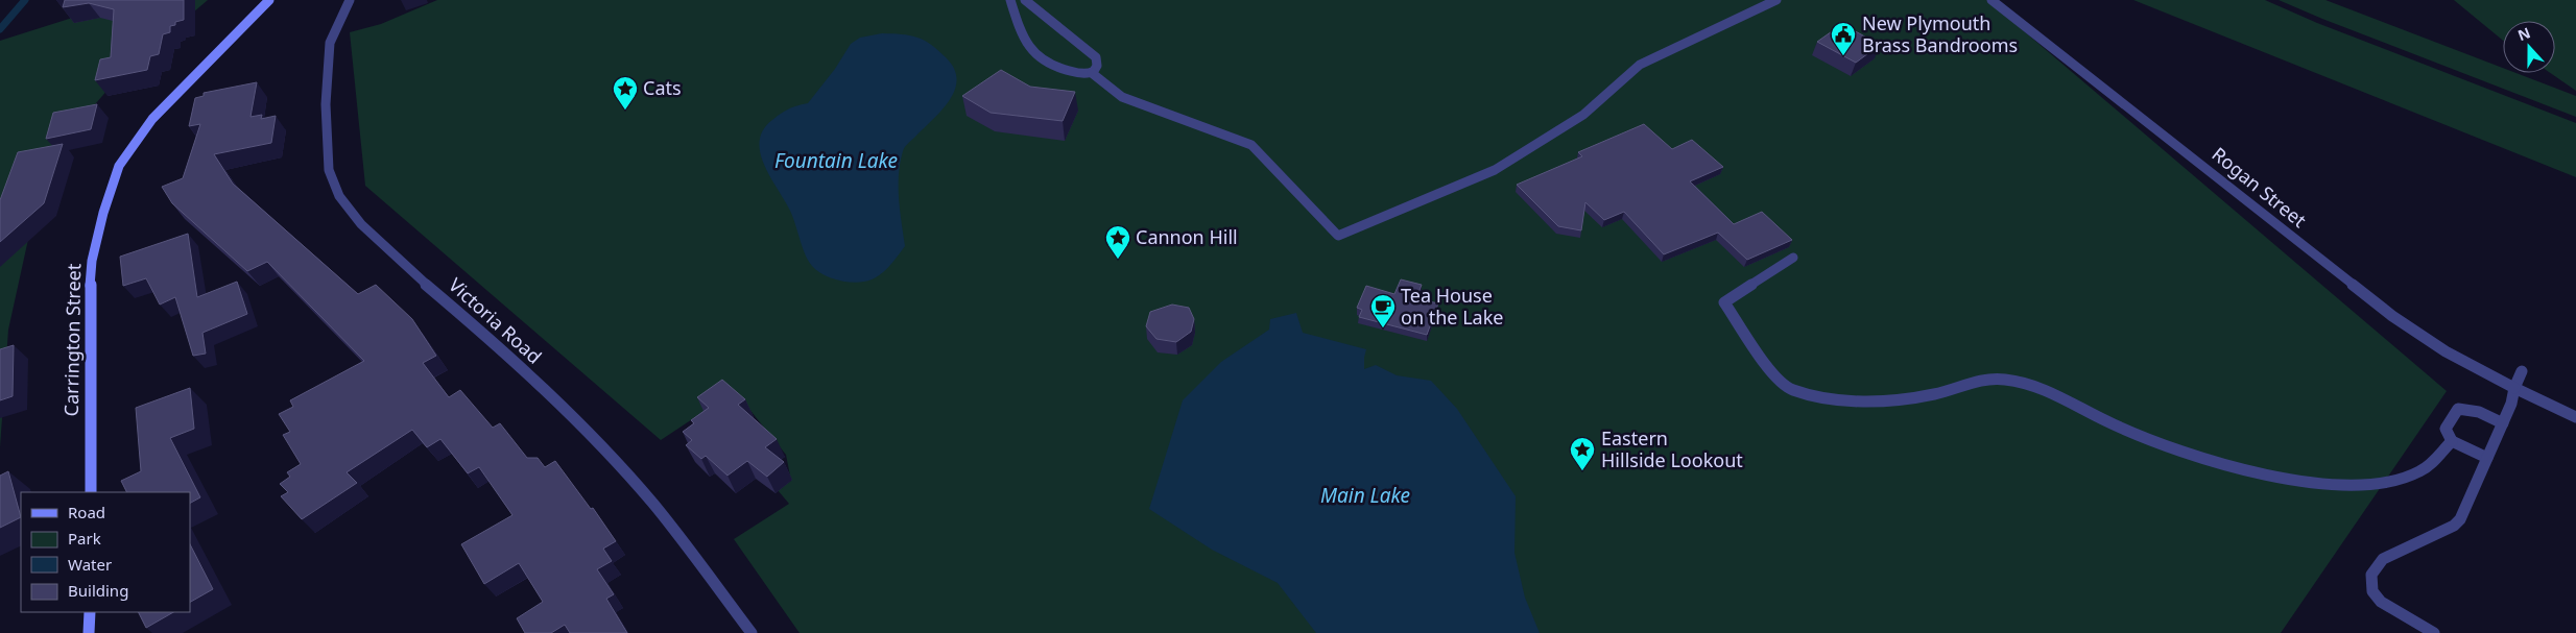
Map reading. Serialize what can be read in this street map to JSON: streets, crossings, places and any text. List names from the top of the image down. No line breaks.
{"streets":{"main road":["Carrington Street"],"street":["Rogan Street","Victoria Road"]},"water":["Fountain Lake","Main Lake"],"places":{"public building":["New Plymouth Brass Bandrooms"],"place":["Cats","Cannon Hill","Eastern Hillside Lookout"],"cafe":["Tea House on the Lake"]},"legend":["Road","Park","Water","Building"],"north":"top"}
